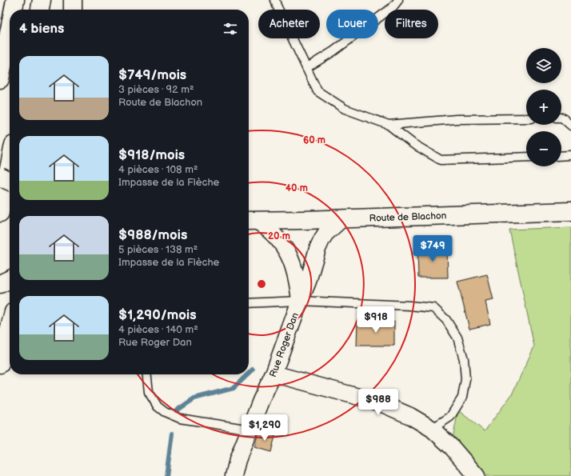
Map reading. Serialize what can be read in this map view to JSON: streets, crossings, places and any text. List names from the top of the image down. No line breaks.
{"streets":{"main road":["Route de Blachon"],"street":["Rue Roger Dan"]},"crossings":[["Route de Blachon","Rue Roger Dan"]],"page":{"chip":["Acheter","Louer","Filtres"],"heading":"4 biens","map_buttons":["+","−"],"list":[{"name":"$749/mois","note":"3 pièces · 92 m² · Route de Blachon"},{"name":"$918/mois","note":"4 pièces · 108 m² · Impasse de la Flèche"},{"name":"$988/mois","note":"5 pièces · 138 m² · Impasse de la Flèche"},{"name":"$1,290/mois","note":"4 pièces · 140 m² · Rue Roger Dan"}],"price":["$749","$918","$988","$1,290"]},"rings":["60 m","40 m","20 m"]}
